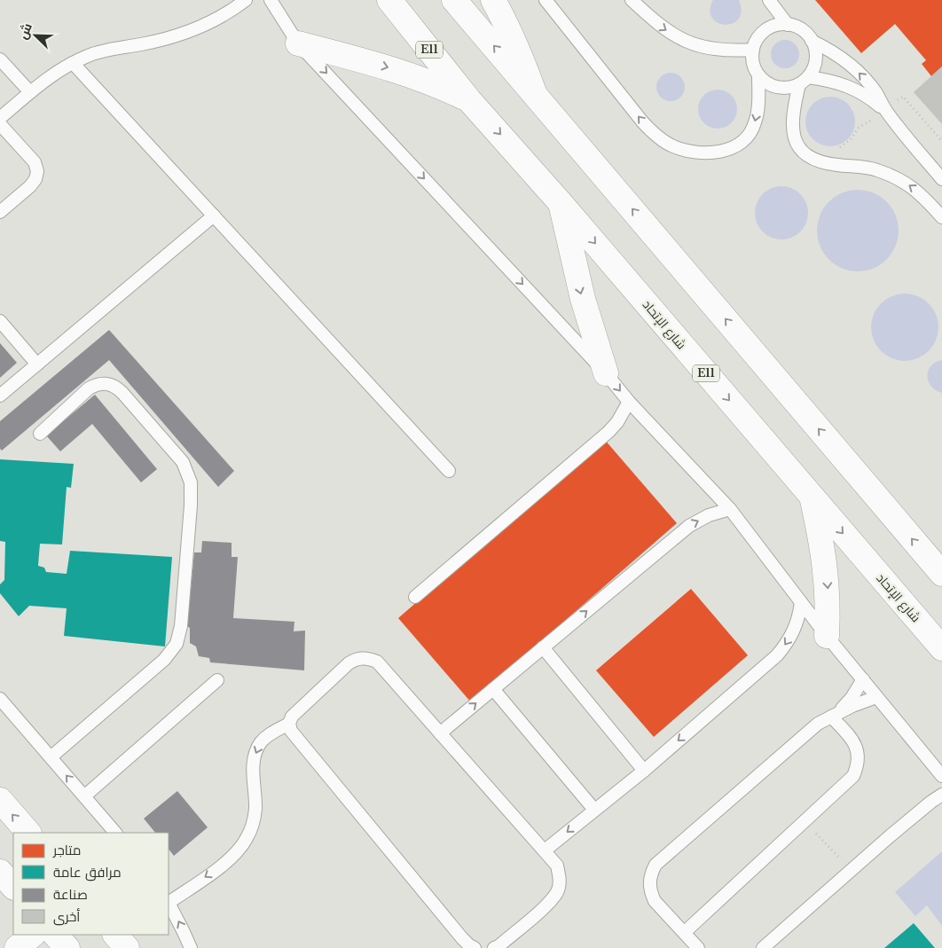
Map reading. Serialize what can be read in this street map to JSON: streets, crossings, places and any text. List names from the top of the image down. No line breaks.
{"streets":{"main road":["E11","شارع الإتحاد"]},"legend":["متاجر","مرافق عامة","صناعة","أخرى"],"north":"top left"}
